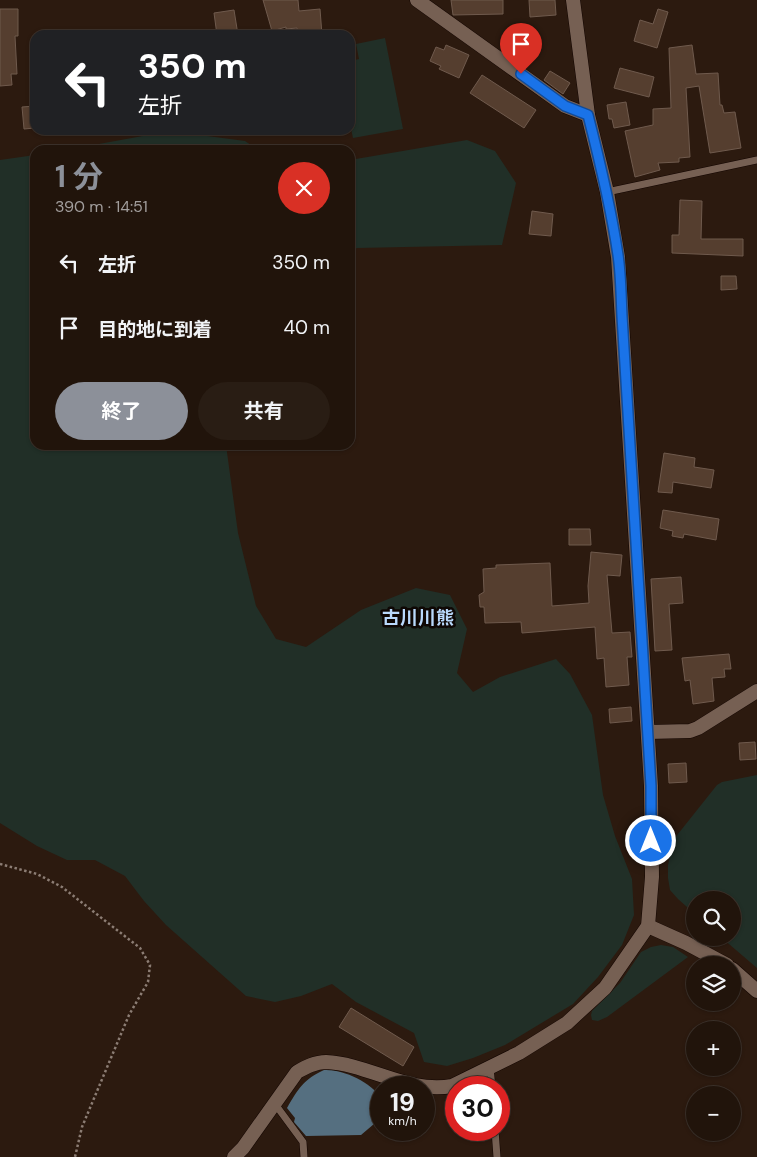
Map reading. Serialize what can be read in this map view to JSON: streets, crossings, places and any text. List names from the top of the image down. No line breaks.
{"districts":["古川川熊"],"page":{"turn":["350 m","左折"],"heading":["1 分","390 m · 14:51"],"list":[{"name":"左折","value":"350 m"},{"name":"目的地に到着","value":"40 m"}],"buttons":["終了","共有"],"map_buttons":["+","−"],"speed":"19 km/h","limit":"30"}}
